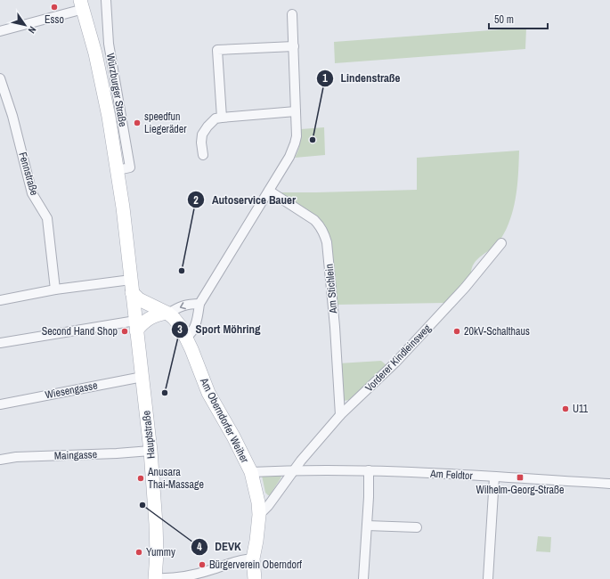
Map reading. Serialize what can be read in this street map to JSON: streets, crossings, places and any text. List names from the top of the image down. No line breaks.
{"streets":{"main road":["Würzburger Straße","Am Oberndorfer Weiher","Hauptstraße"],"street":["Fennstraße","Am Stichlein","Vorderer Kindleinsweg","Wiesengasse","Maingasse","Am Feldtor"]},"crossings":[["Würzburger Straße","Am Oberndorfer Weiher"],["Würzburger Straße","Hauptstraße"],["Am Stichlein","Vorderer Kindleinsweg"],["Vorderer Kindleinsweg","Am Feldtor"],["Wiesengasse","Hauptstraße"],["Am Oberndorfer Weiher","Hauptstraße"],["Am Oberndorfer Weiher","Am Feldtor"],["Hauptstraße","Maingasse"]],"places":{"other":["Esso","speedfun Liegeräder","Lindenstraße","Autoservice Bauer","Second Hand Shop","20kV-Schalthaus","Sport Möhring","U11","Anusara Thai-Massage","DEVK","Yummy","Bürgerverein Oberndorf"],"transit":["Wilhelm-Georg-Straße"]},"scale_bar":"50 m","north":"bottom right"}
